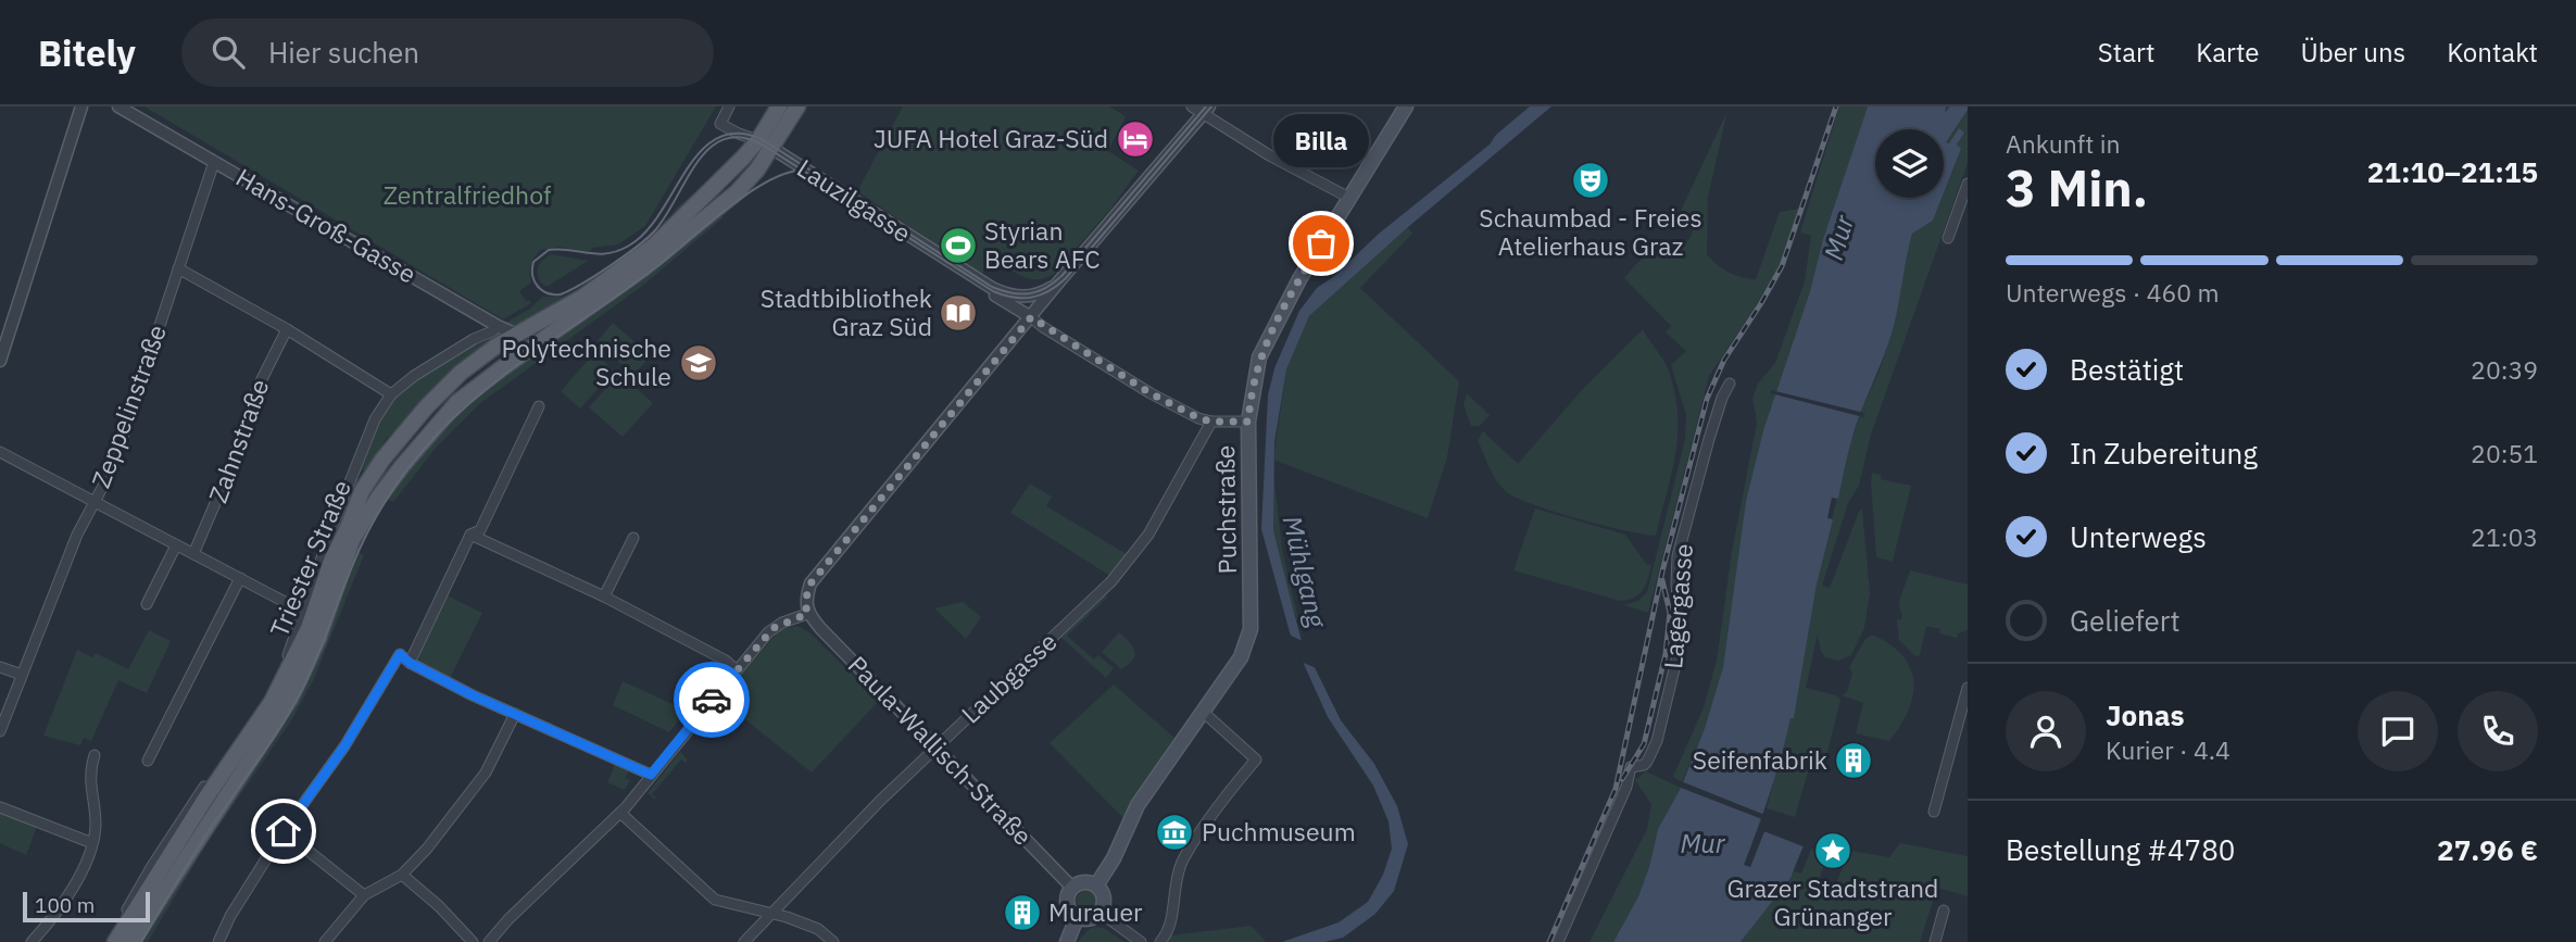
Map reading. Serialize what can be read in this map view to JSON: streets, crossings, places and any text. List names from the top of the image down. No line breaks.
{"streets":{"main road":["Puchstraße","Triester Straße"],"street":["Lauzilgasse","Hans-Groß-Gasse","Zeppelinstraße","Zahnstraße","Lagergasse","Laubgasse","Paula-Wallisch-Straße"]},"crossings":[["Lauzilgasse","Puchstraße"],["Lauzilgasse","Triester Straße"],["Lauzilgasse","Laubgasse"],["Hans-Groß-Gasse","Zeppelinstraße"],["Hans-Groß-Gasse","Triester Straße"],["Puchstraße","Paula-Wallisch-Straße"],["Laubgasse","Paula-Wallisch-Straße"]],"water":["Mur","Mühlgang"],"parks":["Zentralfriedhof"],"places":{"hotel":["JUFA Hotel Graz-Süd"],"theatre":["Schaumbad - Freies Atelierhaus Graz"],"other":["Billa"],"sports":["Styrian Bears AFC"],"library":["Stadtbibliothek Graz Süd"],"school or university":["Polytechnische Schule"],"building":["Seifenfabrik","Murauer"],"museum":["Puchmuseum"],"place":["Grazer Stadtstrand Grünanger"]},"scale_bar":"100 m","page":{"header":"Bitely","search":"Hier suchen","nav":["Start","Karte","Über uns","Kontakt"],"heading":["3 Min.","Ankunft in","21:10–21:15"],"panel":["Jonas","Kurier · 4.4","Bestellung #4780","27.96 €"],"bubble":"Billa","bar":"Unterwegs · 460 m","list":[["Bestätigt","20:39"],["In Zubereitung","20:51"],["Unterwegs","21:03"],"Geliefert"],"scale":"100 m"}}
